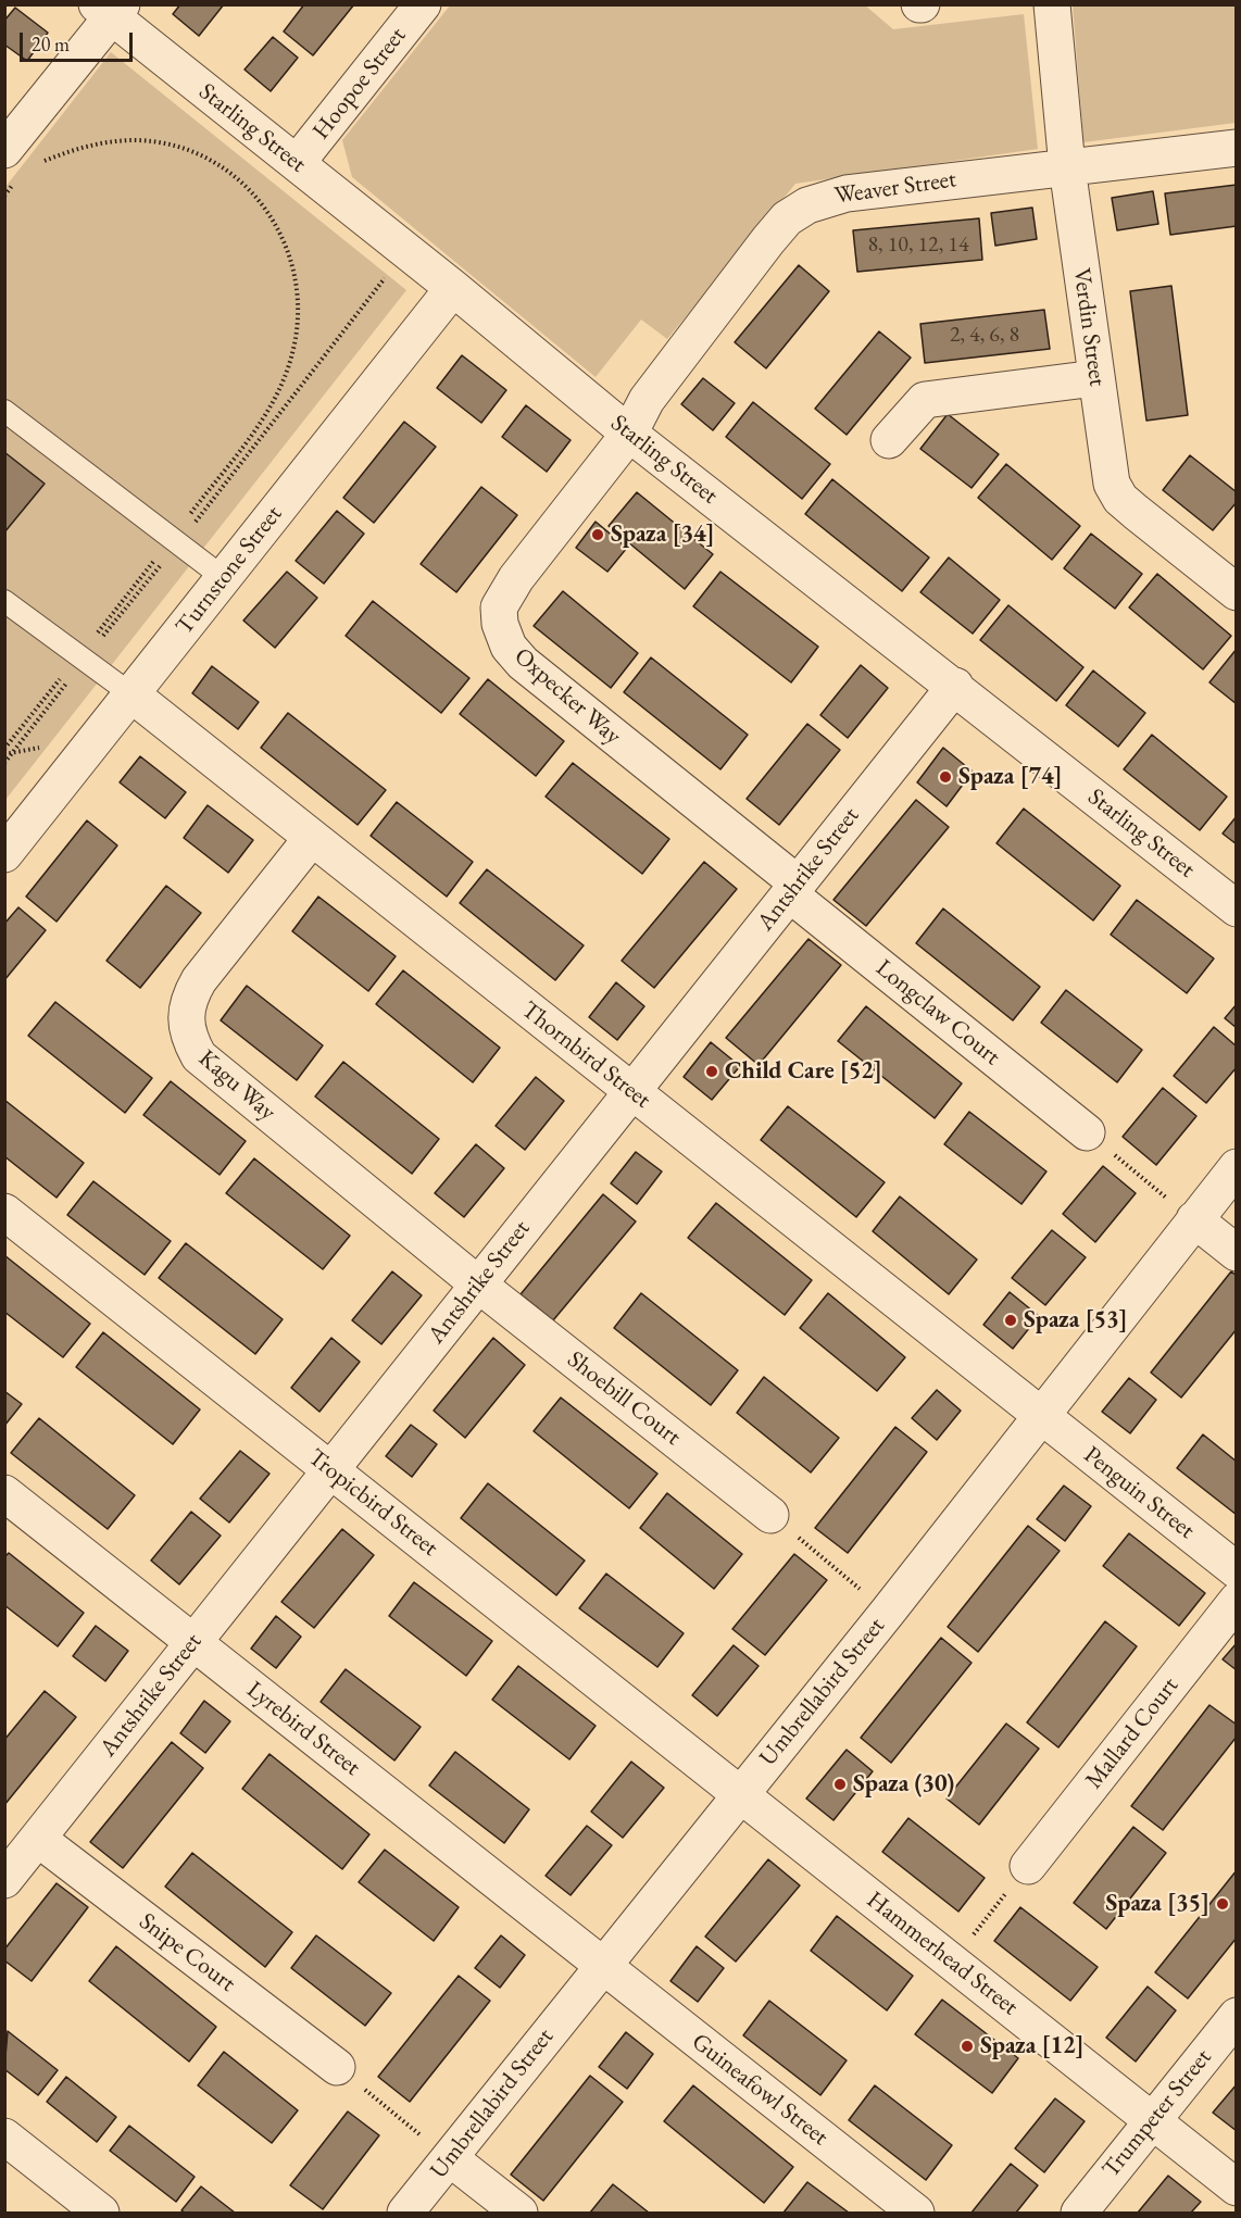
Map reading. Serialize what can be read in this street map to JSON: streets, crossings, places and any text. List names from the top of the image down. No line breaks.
{"streets":{"street":["Hoopoe Street","Starling Street","Weaver Street","Verdin Street","Turnstone Street","Oxpecker Way","Antshrike Street","Longclaw Court","Thornbird Street","Kagu Way","Shoebill Court","Penguin Street","Tropicbird Street","Umbrellabird Street","Lyrebird Street","Mallard Court","Snipe Court","Hammerhead Street","Guineafowl Street","Trumpeter Street"]},"crossings":[["Hoopoe Street","Starling Street"],["Starling Street","Weaver Street"],["Starling Street","Turnstone Street"],["Starling Street","Oxpecker Way"],["Starling Street","Antshrike Street"],["Weaver Street","Verdin Street"],["Weaver Street","Oxpecker Way"],["Turnstone Street","Thornbird Street"],["Oxpecker Way","Antshrike Street"],["Oxpecker Way","Longclaw Court"],["Antshrike Street","Longclaw Court"],["Antshrike Street","Thornbird Street"],["Antshrike Street","Kagu Way"],["Antshrike Street","Shoebill Court"],["Antshrike Street","Tropicbird Street"],["Antshrike Street","Lyrebird Street"],["Antshrike Street","Snipe Court"],["Thornbird Street","Kagu Way"],["Thornbird Street","Penguin Street"],["Thornbird Street","Umbrellabird Street"],["Kagu Way","Shoebill Court"],["Penguin Street","Umbrellabird Street"],["Tropicbird Street","Umbrellabird Street"],["Tropicbird Street","Hammerhead Street"],["Umbrellabird Street","Lyrebird Street"],["Umbrellabird Street","Hammerhead Street"],["Umbrellabird Street","Guineafowl Street"],["Lyrebird Street","Guineafowl Street"],["Hammerhead Street","Trumpeter Street"]],"places":["Spaza [34]","Spaza [74]","Child Care [52]","Spaza [53]","Spaza (30)","Spaza [35]","Spaza [12]"],"house_numbers":["8, 10, 12, 14","2, 4, 6, 8"],"scale_bar":"20 m"}
